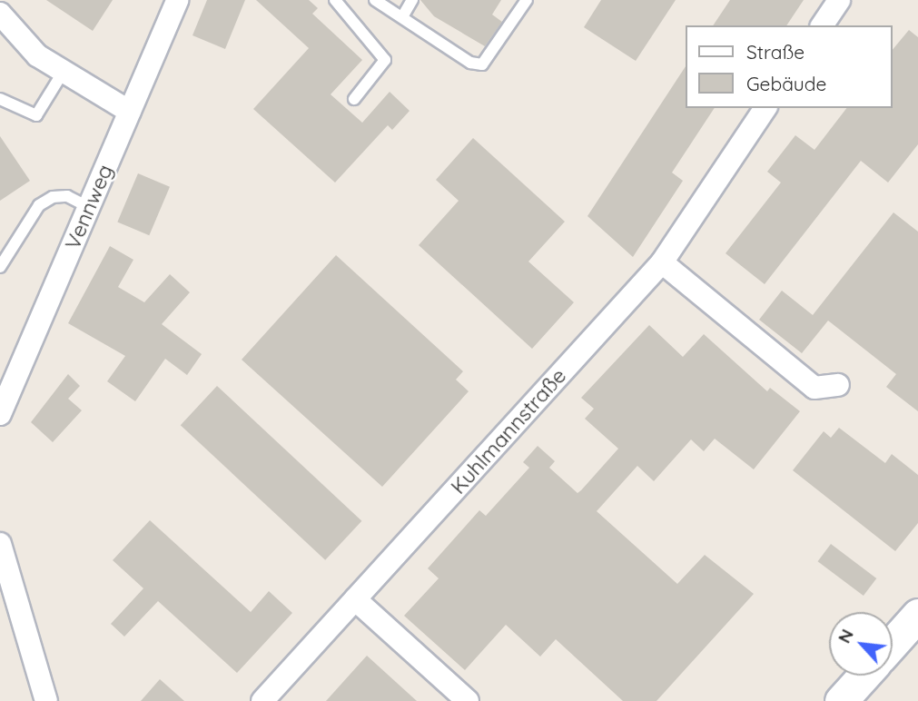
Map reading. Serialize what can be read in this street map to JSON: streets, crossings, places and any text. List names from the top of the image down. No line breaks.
{"streets":{"street":["Vennweg","Kuhlmannstraße"]},"legend":["Straße","Gebäude"],"north":"top left"}
